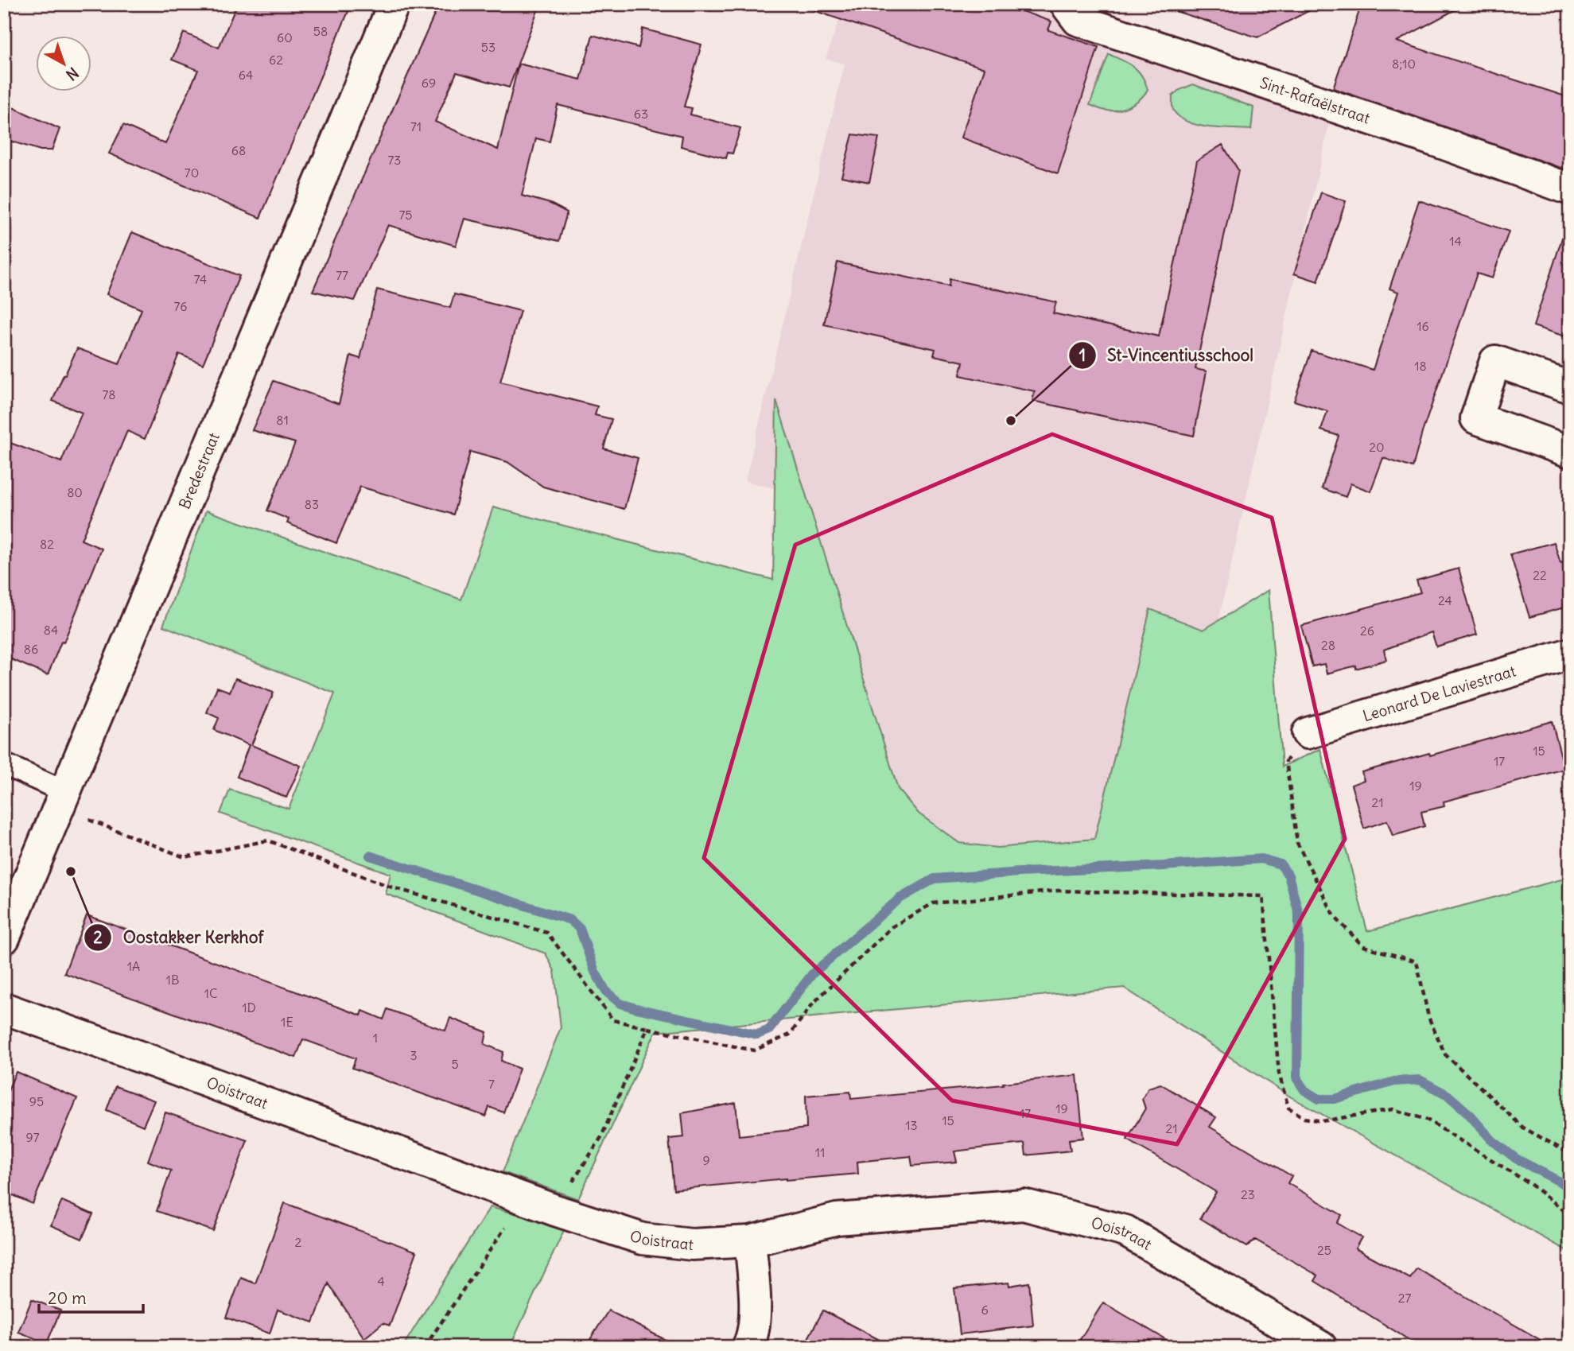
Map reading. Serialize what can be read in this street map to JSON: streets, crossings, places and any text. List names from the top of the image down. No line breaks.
{"streets":{"street":["Sint-Rafaëlstraat","Bredestraat","Leonard De Laviestraat","Ooistraat"]},"places":["St-Vincentiusschool","Oostakker Kerkhof"],"house_numbers":["58","60","53","62","8;10","64","69","63","71","68","73","70","75","14","77","74","76","16","18","78","81","20","80","83","82","22","24","84","26","28","86","15","17","19","21","1A","1B","1C","1D","1E","1","3","5","7","95","19","17","15","13","21","97","11","9","23","2","25","4","27","6"],"scale_bar":"20 m","north":"bottom right"}
